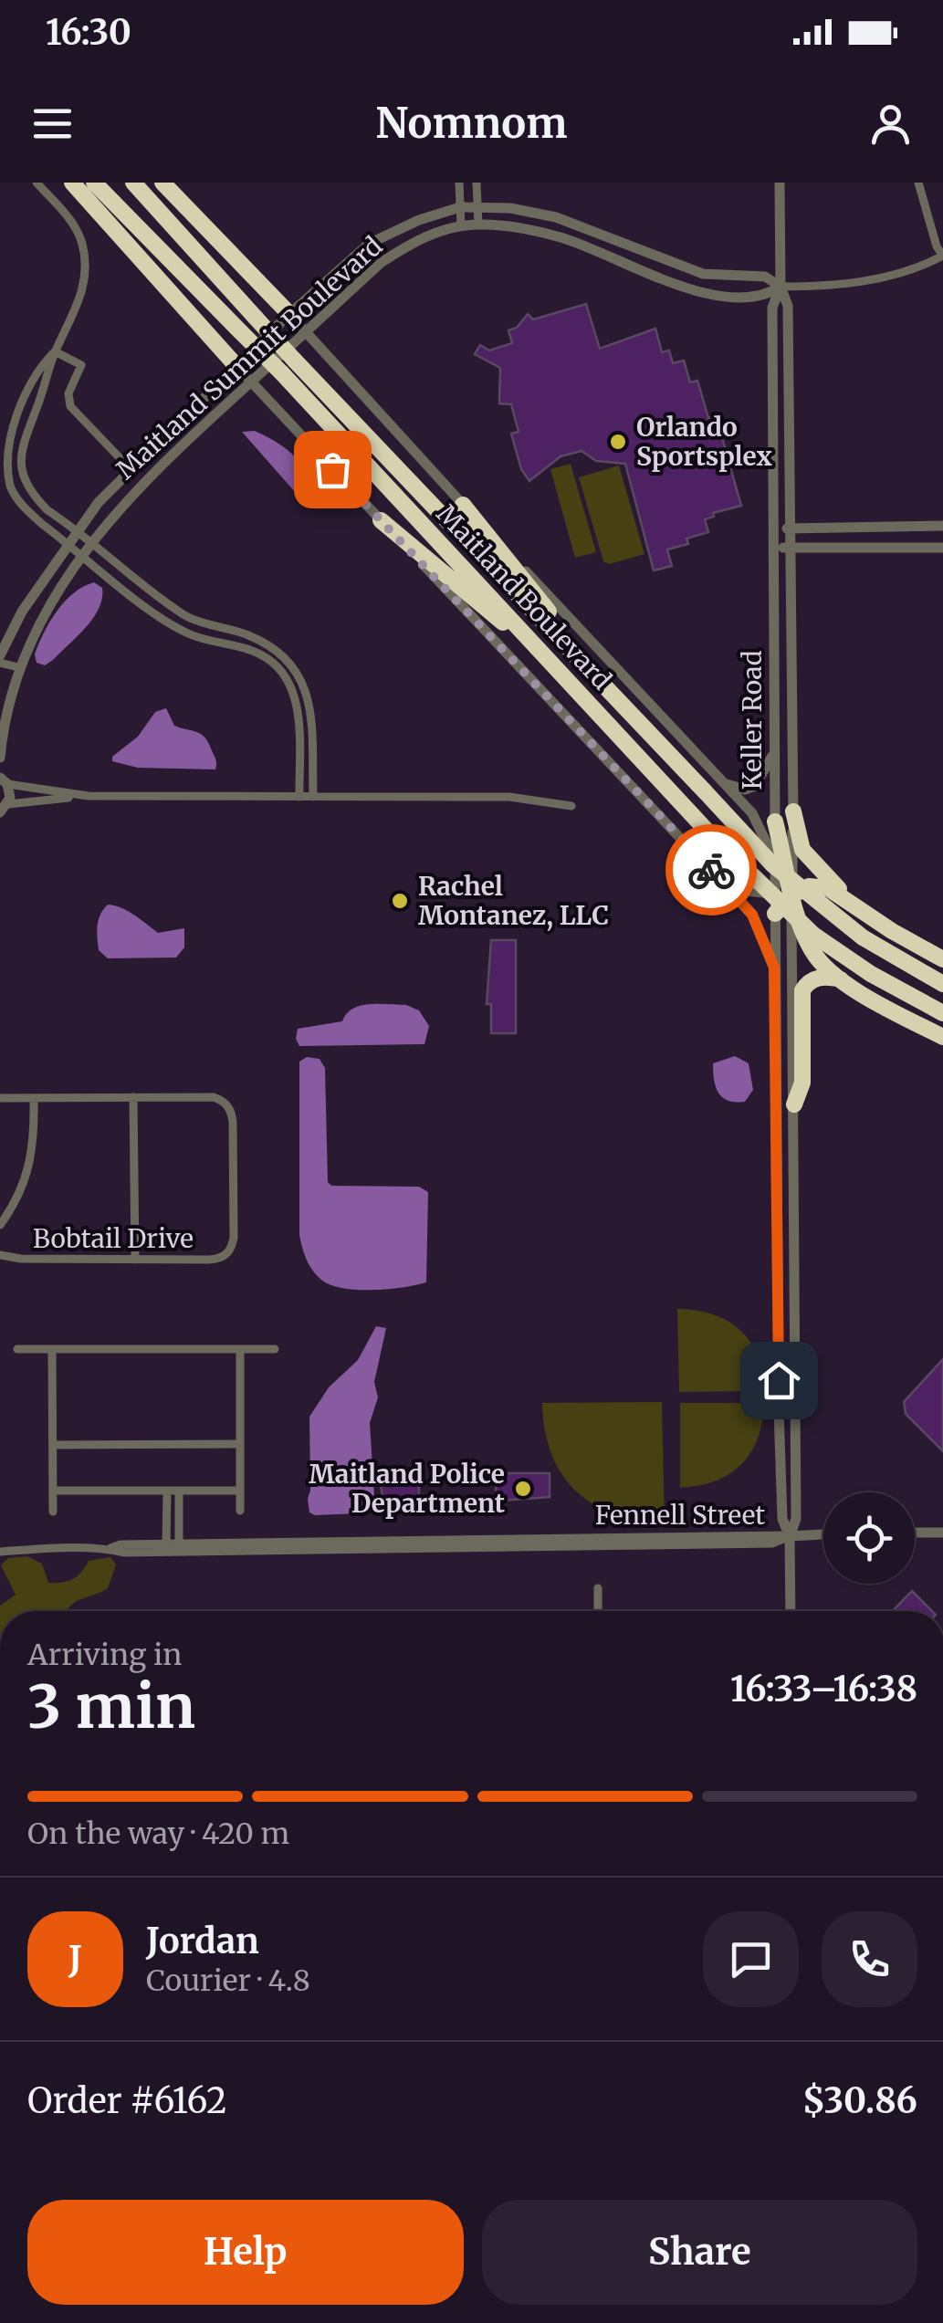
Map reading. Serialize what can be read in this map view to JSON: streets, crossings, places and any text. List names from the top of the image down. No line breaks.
{"streets":{"highway":["Maitland Boulevard"],"street":["Maitland Summit Boulevard","Keller Road","Bobtail Drive","Fennell Street"]},"crossings":[["Maitland Summit Boulevard","Keller Road"],["Keller Road","Fennell Street"]],"places":["Orlando Sportsplex","Rachel Montanez, LLC","Maitland Police Department"],"page":{"status":"16:30","header":"Nomnom","heading":["3 min","Arriving in","16:33–16:38"],"panel":["Jordan","Courier · 4.8","Order #6162","$30.86"],"bar":"On the way · 420 m","round":"J","buttons":["Help","Share"]}}
